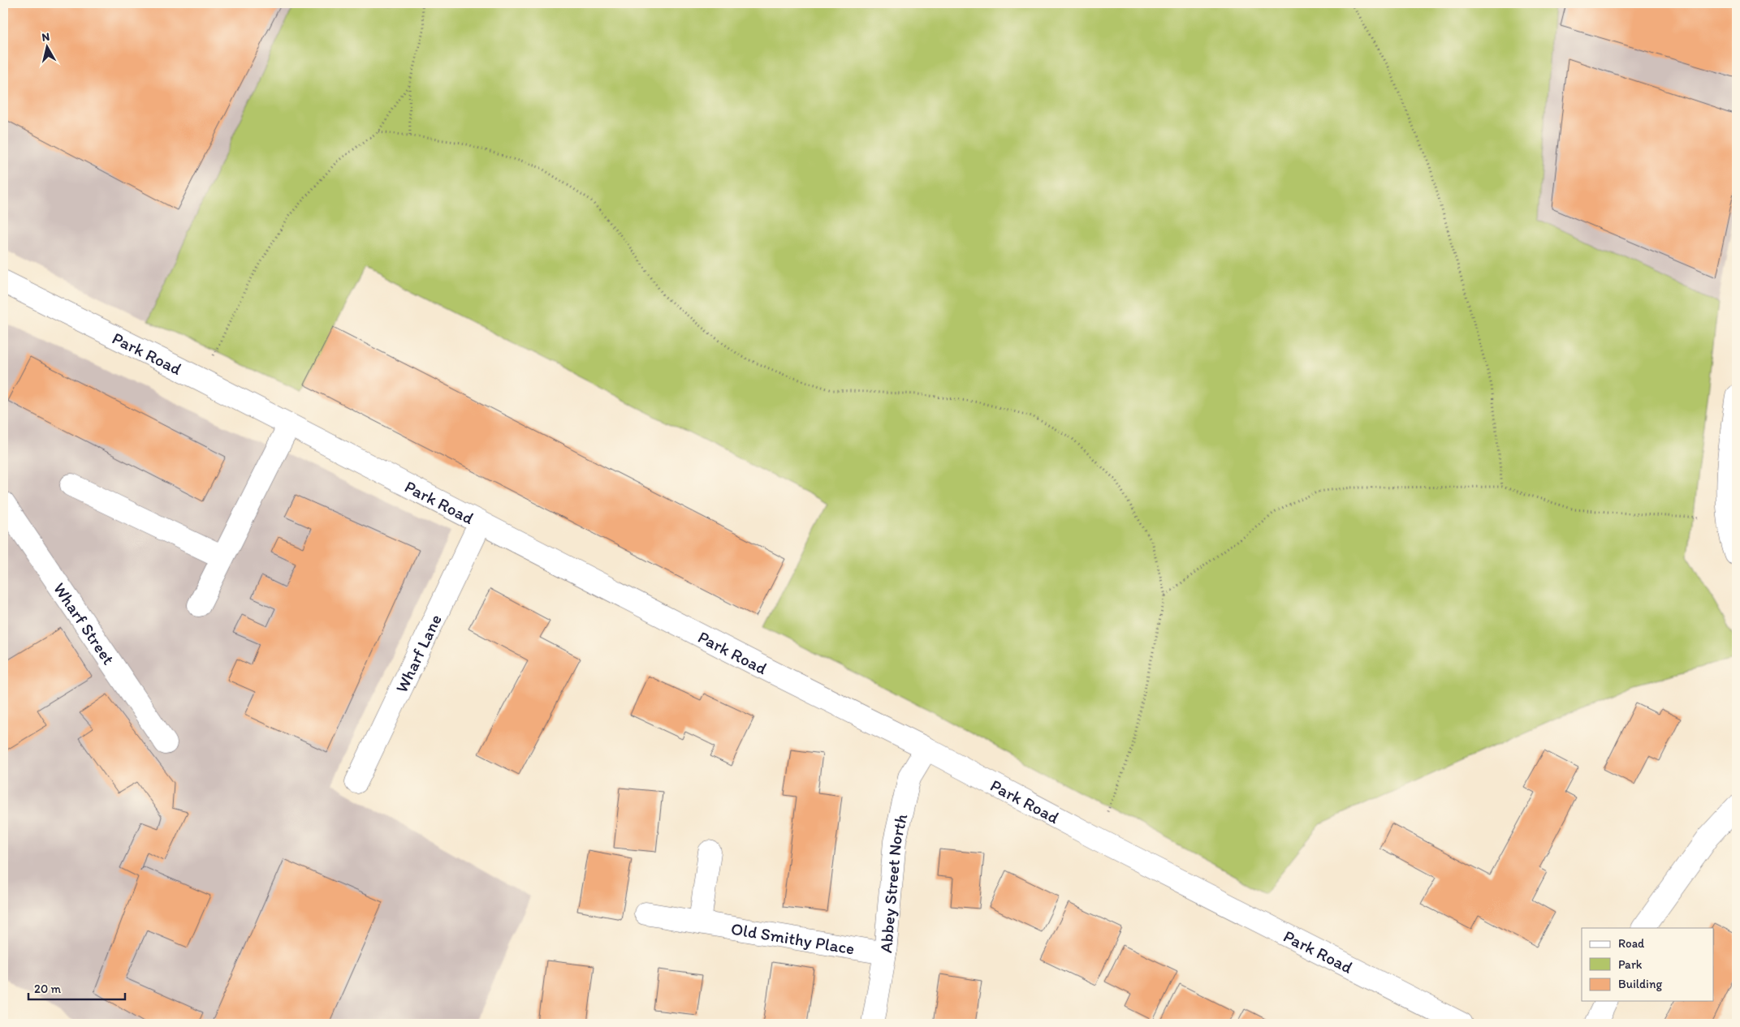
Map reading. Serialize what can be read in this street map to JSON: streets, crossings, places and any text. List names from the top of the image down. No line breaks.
{"streets":{"street":["Park Road","Wharf Street","Wharf Lane","Abbey Street North","Old Smithy Place"]},"crossings":[["Park Road","Wharf Lane"],["Park Road","Abbey Street North"],["Abbey Street North","Old Smithy Place"]],"legend":["Road","Park","Building"],"scale_bar":"20 m","north":"top"}
